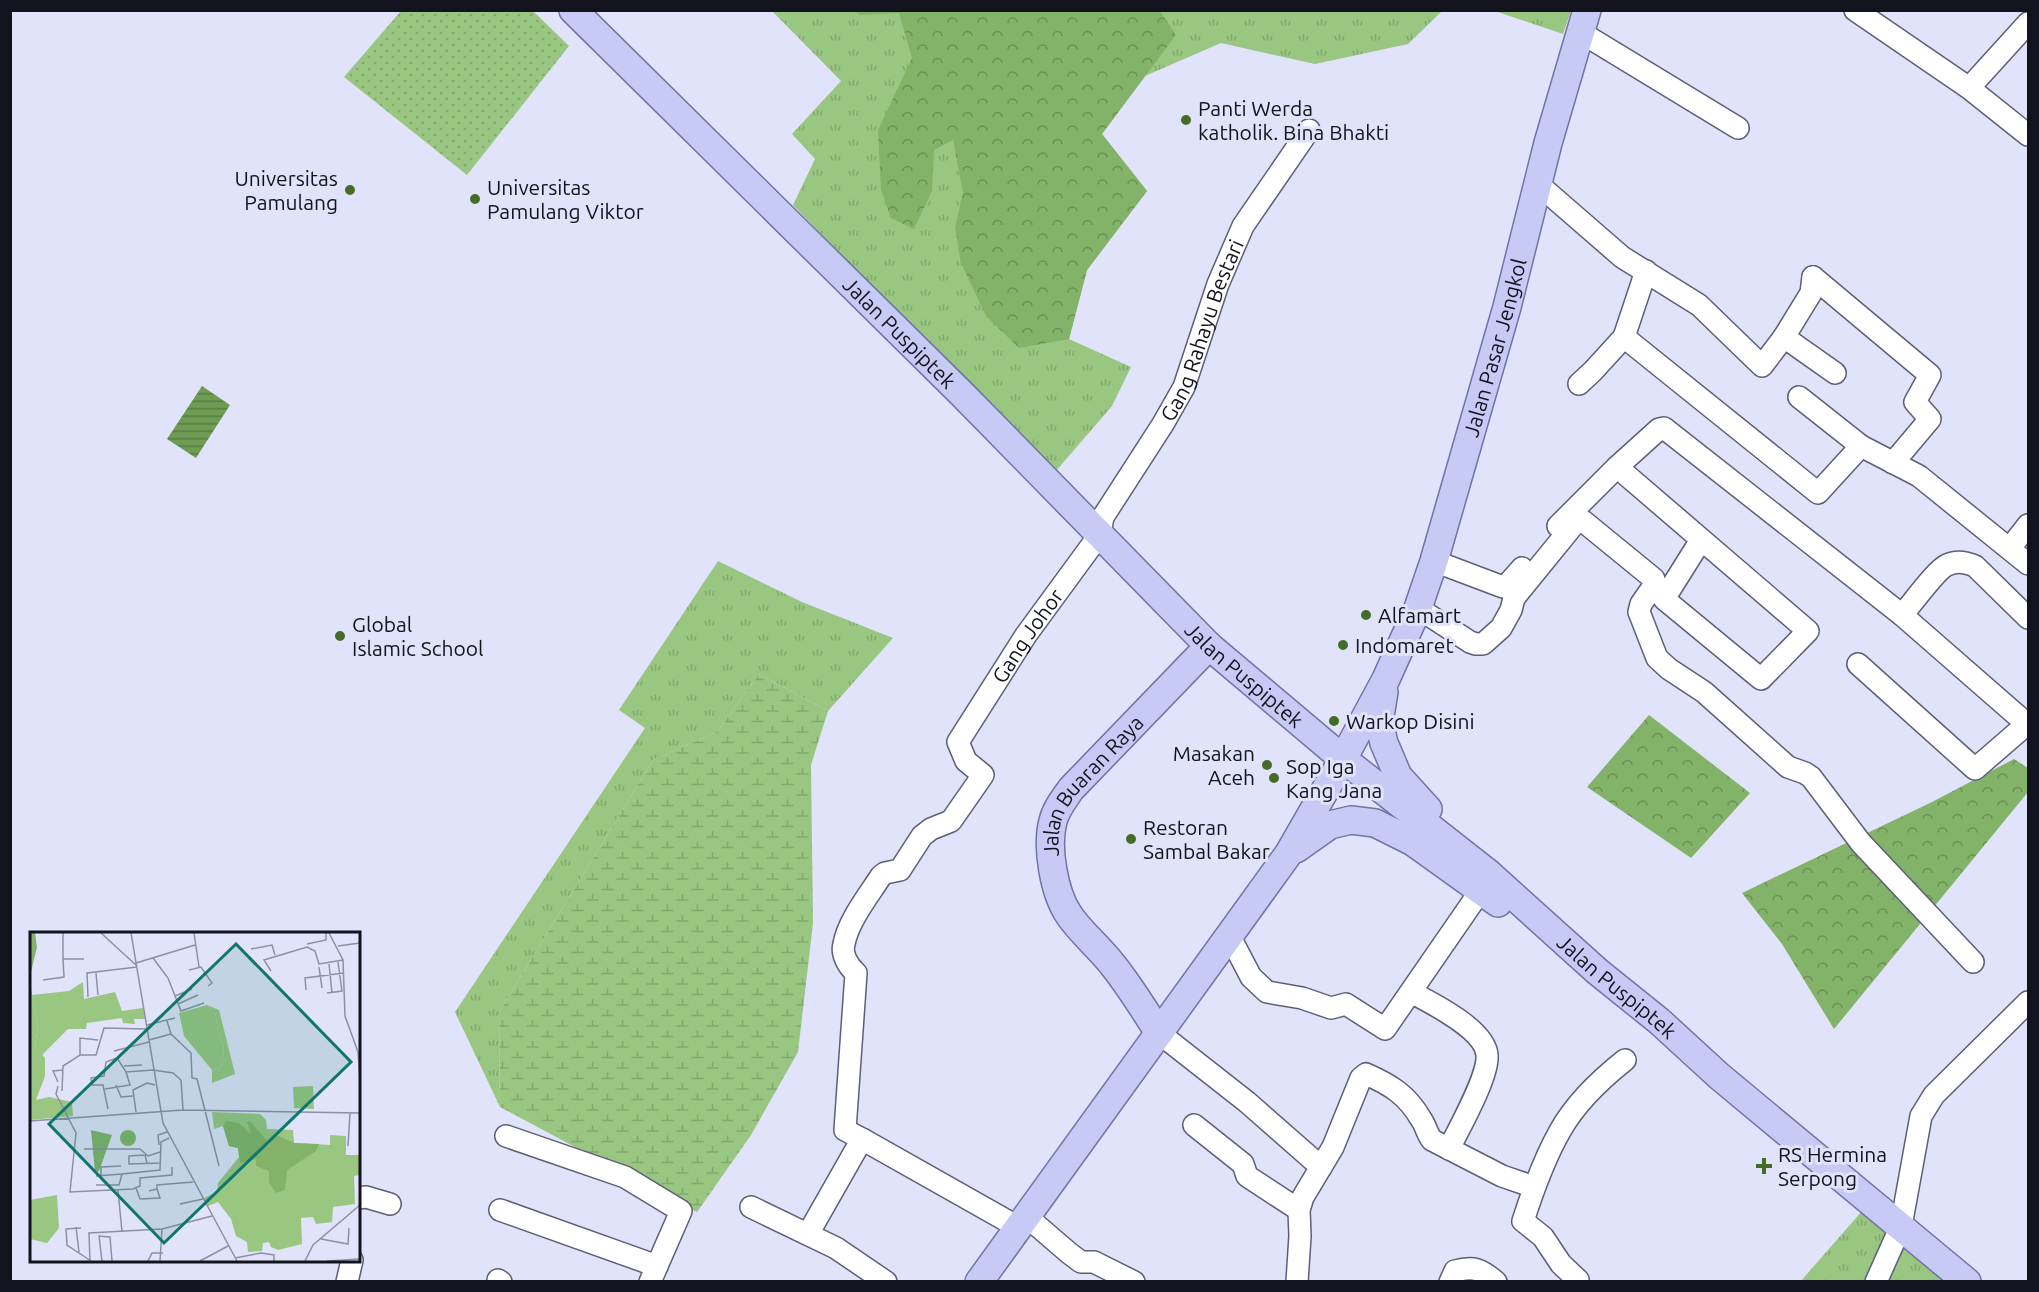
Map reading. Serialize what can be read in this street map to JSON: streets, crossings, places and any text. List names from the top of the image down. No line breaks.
{"streets":{"main road":["Jalan Puspiptek","Jalan Pasar Jengkol","Jalan Buaran Raya"],"street":["Gang Rahayu Bestari","Gang Johor"]},"crossings":[["Gang Rahayu Bestari","Jalan Puspiptek"],["Gang Rahayu Bestari","Gang Johor"],["Jalan Puspiptek","Gang Johor"],["Jalan Puspiptek","Jalan Buaran Raya"]],"places":{"other":["Panti Werda katholik. Bina Bhakti","Universitas Pamulang","Universitas Pamulang Viktor","Alfamart","Global Islamic School","Indomaret","Warkop Disini","Masakan Aceh","Sop Iga Kang Jana","Restoran Sambal Bakar"],"health":["RS Hermina Serpong"]}}
